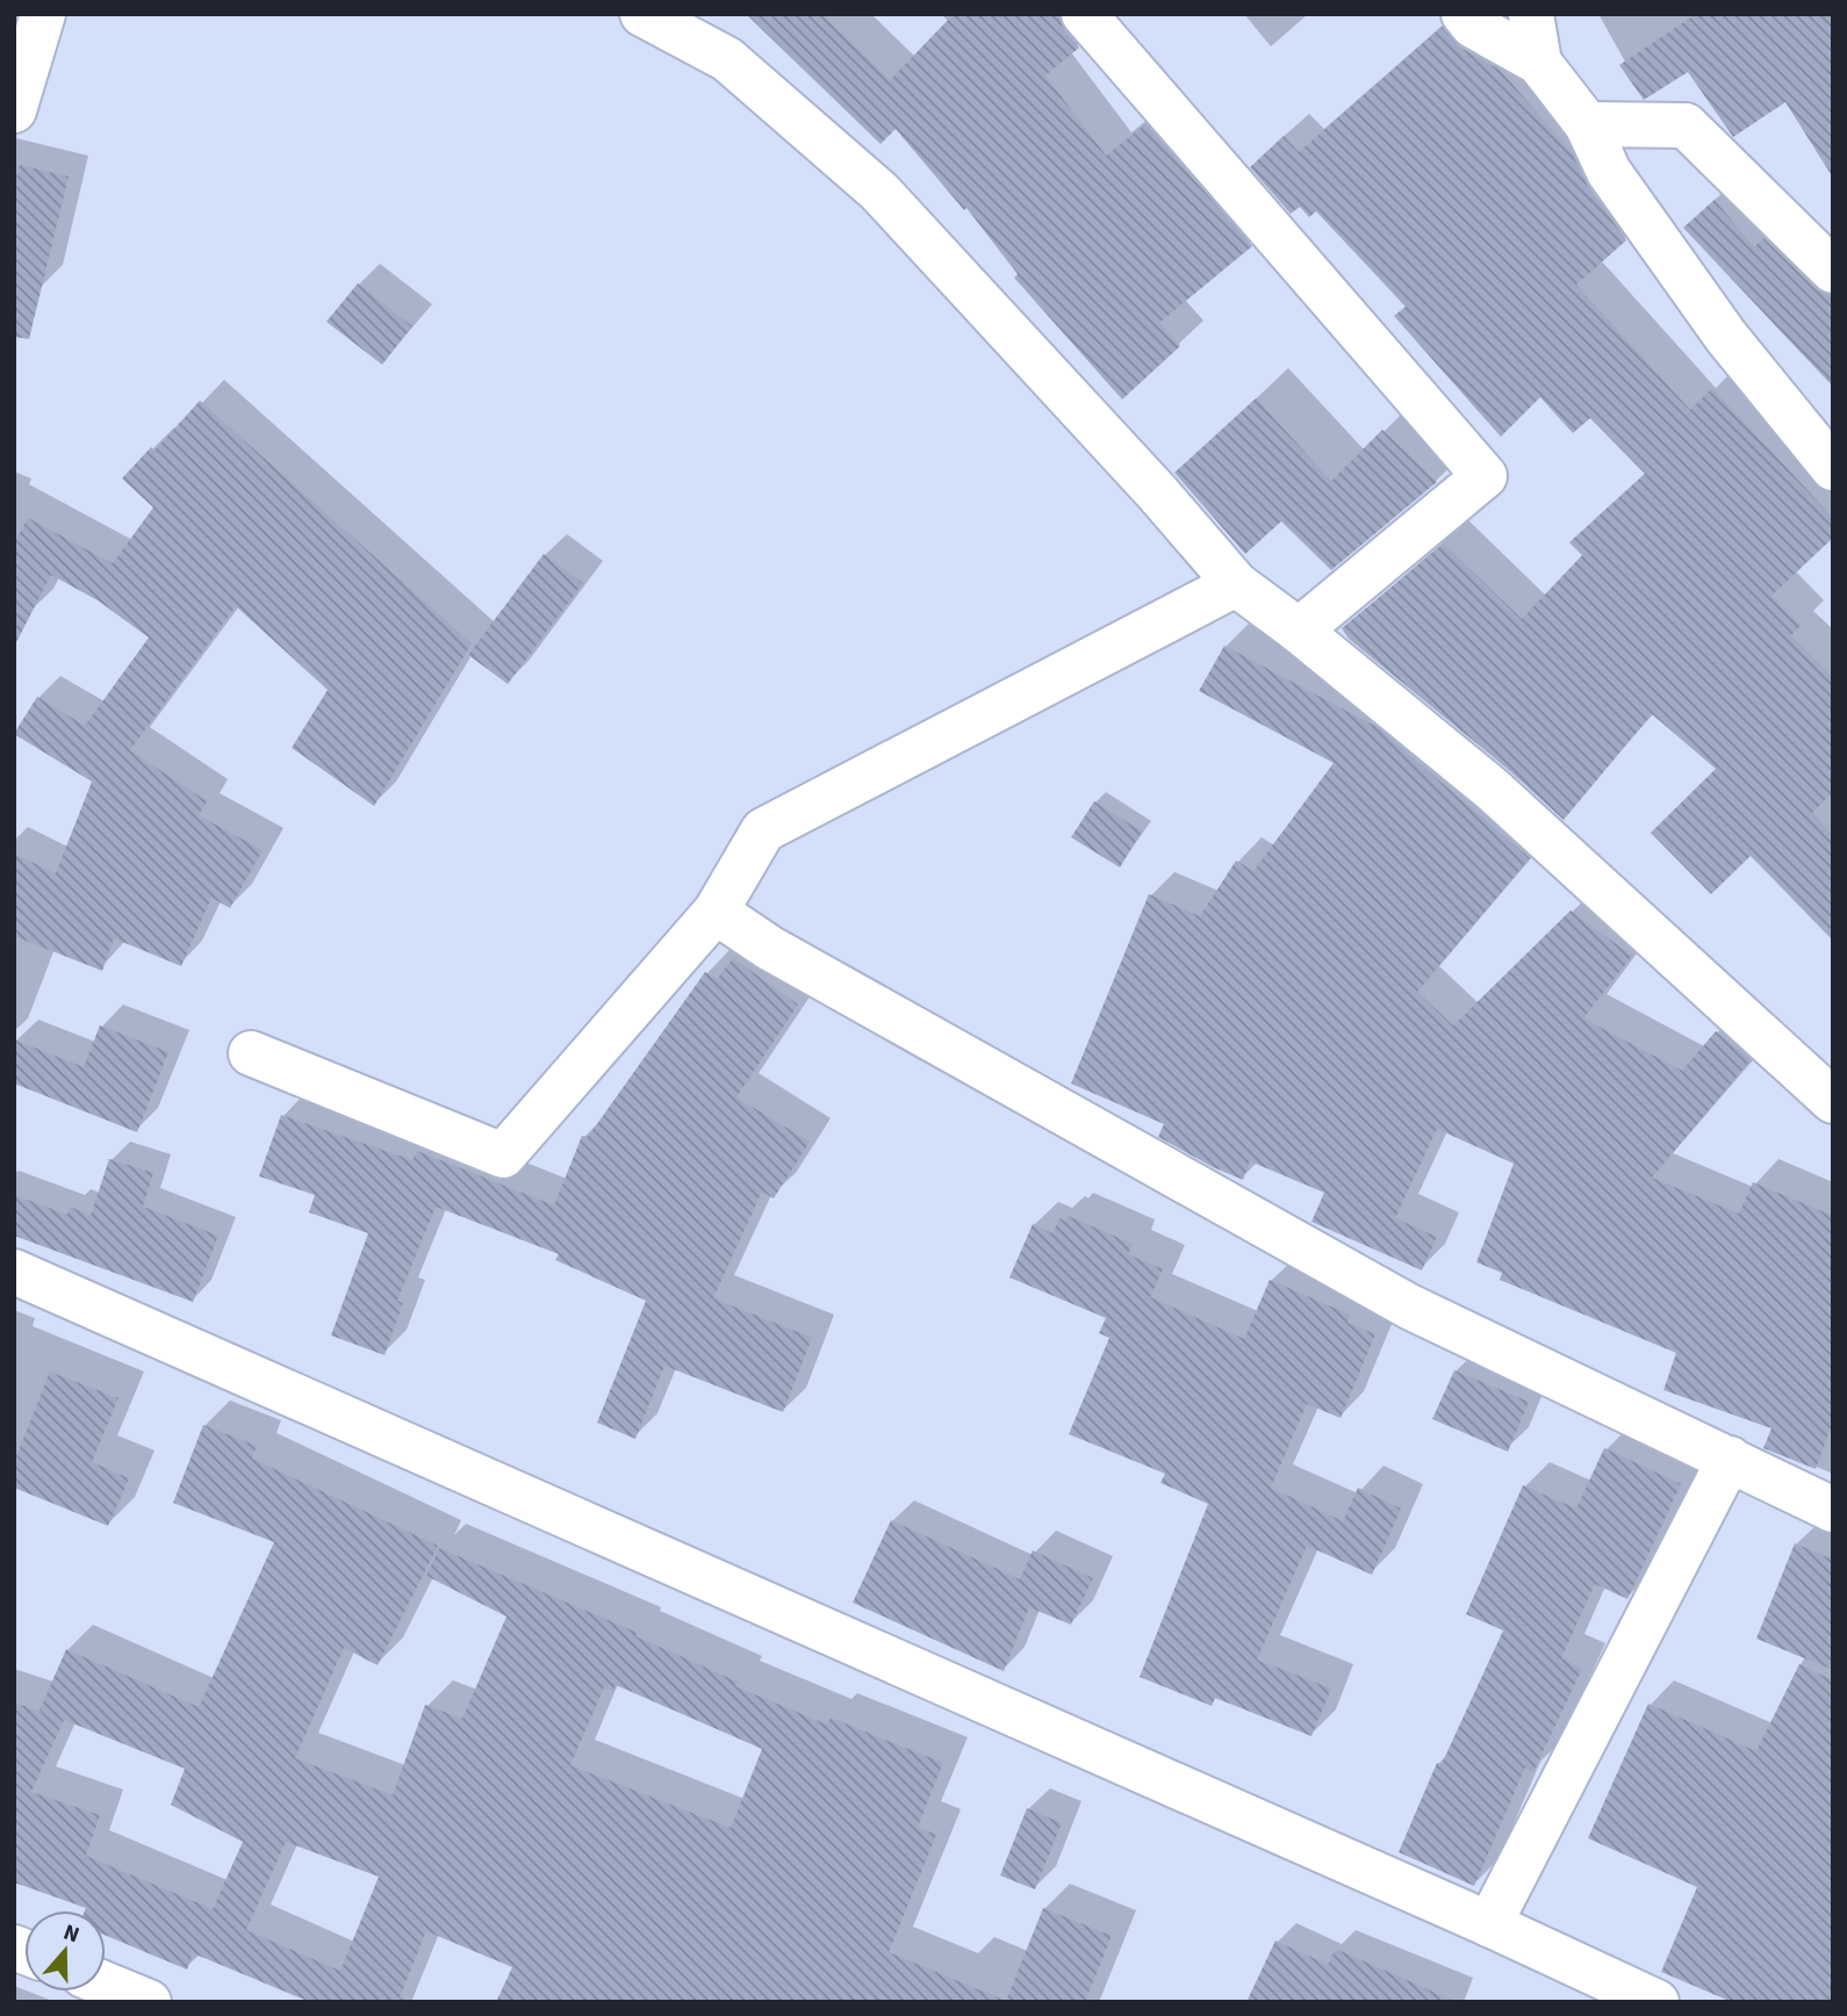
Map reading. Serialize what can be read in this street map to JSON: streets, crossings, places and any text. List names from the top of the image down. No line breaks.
{"north":"top"}
